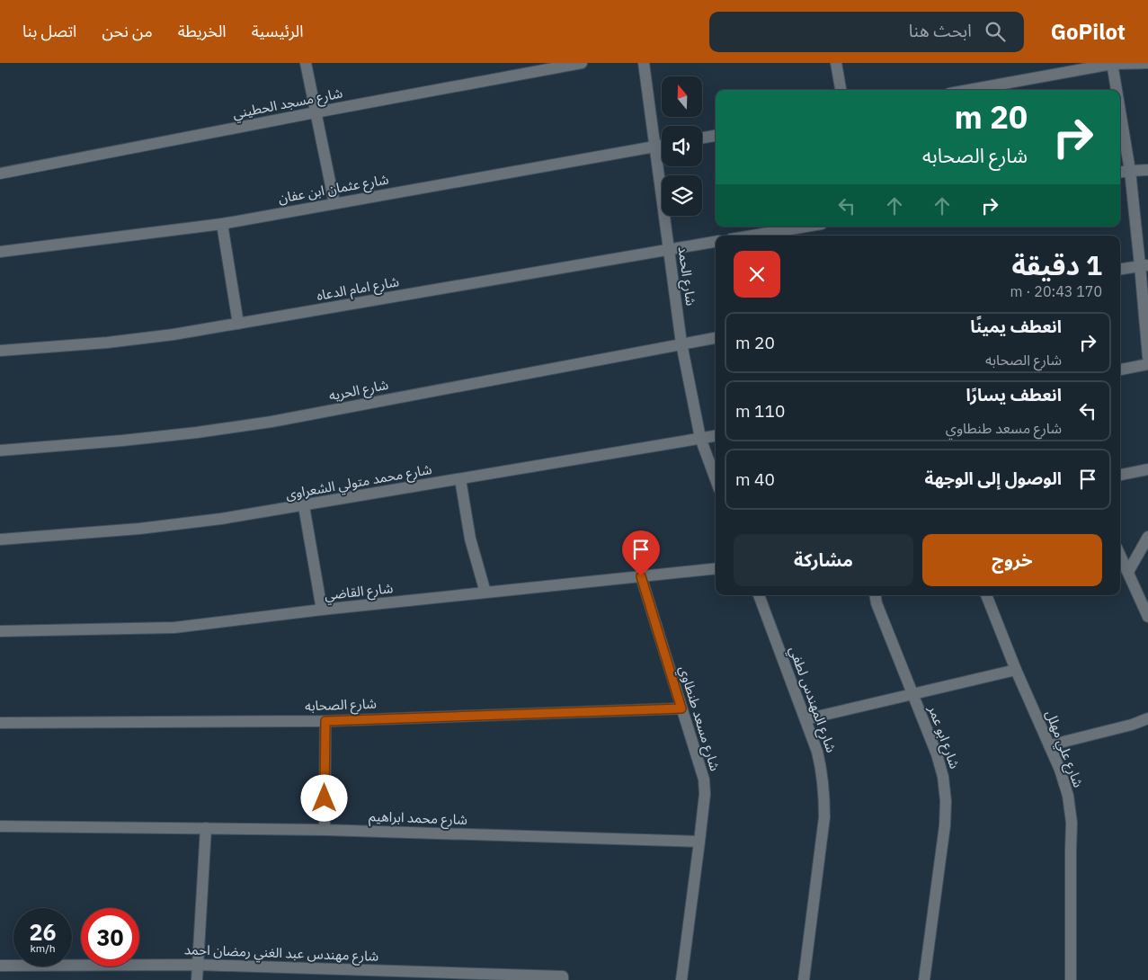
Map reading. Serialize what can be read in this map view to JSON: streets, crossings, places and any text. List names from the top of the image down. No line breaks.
{"streets":{"street":["شارع مسجد الحطيني","شارع عثمان ابن عفان","شارع الحمد","شارع امام الدعاه","شارع الحريه","شارع محمد متولي الشعراوى","شارع القاضي","شارع المهندس لطفي","شارع الصحابه","شارع مسعد طنطاوي","شارع ابو عمر","شارع علي مهلل","شارع محمد ابراهيم","شارع مهندس عبد الغني رمضان احمد"]},"crossings":[["شارع عثمان ابن عفان","شارع الحمد"],["شارع الحمد","شارع امام الدعاه"],["شارع الحمد","شارع الحريه"],["شارع الحمد","شارع محمد متولي الشعراوى"],["شارع القاضي","شارع مسعد طنطاوي"],["شارع الصحابه","شارع مسعد طنطاوي"],["شارع مسعد طنطاوي","شارع محمد ابراهيم"]],"north":"top","page":{"header":"GoPilot","search":"ابحث هنا","nav":["الرئيسية","الخريطة","من نحن","اتصل بنا"],"turn":["20 m","شارع الصحابه"],"heading":["1 دقيقة","170 m · 20:43"],"list":[{"name":"انعطف يمينًا","note":"شارع الصحابه","value":"20 m"},{"name":"انعطف يسارًا","note":"شارع مسعد طنطاوي","value":"110 m"},{"name":"الوصول إلى الوجهة","value":"40 m"}],"buttons":["خروج","مشاركة"],"speed":"26 km/h","limit":"30"}}
